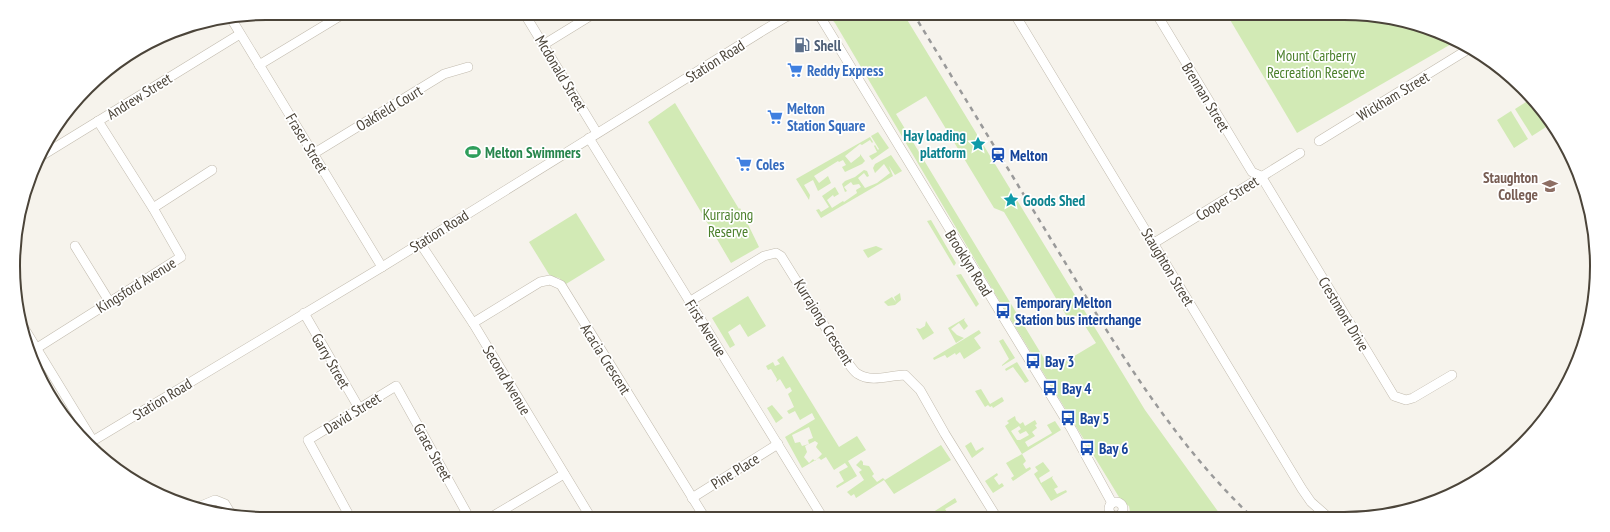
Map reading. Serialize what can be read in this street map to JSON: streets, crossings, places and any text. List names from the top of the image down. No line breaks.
{"streets":{"street":["Station Road","Mcdonald Street","Andrew Street","Wickham Street","Brennan Street","Oakfield Court","Fraser Street","Cooper Street","Brooklyn Road","Staughton Street","Kingsford Avenue","Crestmont Drive","Kurrajong Crescent","First Avenue","Acacia Crescent","Garry Street","Second Avenue","David Street","Grace Street","Pine Place"]},"crossings":[["Station Road","Mcdonald Street"],["Station Road","Fraser Street"],["Station Road","First Avenue"],["Station Road","Garry Street"],["Station Road","Second Avenue"],["Andrew Street","Fraser Street"],["Andrew Street","Kingsford Avenue"],["Brennan Street","Cooper Street"],["Brennan Street","Crestmont Drive"],["Oakfield Court","Fraser Street"],["Cooper Street","Staughton Street"],["Cooper Street","Crestmont Drive"],["Kurrajong Crescent","First Avenue"],["First Avenue","Pine Place"],["Acacia Crescent","Second Avenue"],["Acacia Crescent","Pine Place"],["Garry Street","David Street"],["David Street","Grace Street"]],"parks":["Mount Carberry Recreation Reserve","Kurrajong Reserve"],"places":{"fuel station":["Shell"],"supermarket":["Reddy Express","Melton Station Square","Coles"],"place":["Hay loading platform","Goods Shed"],"sports":["Melton Swimmers"],"station":["Melton"],"school or university":["Staughton College"],"bus stop":["Temporary Melton Station bus interchange","Bay 3","Bay 4","Bay 5","Bay 6"]}}
